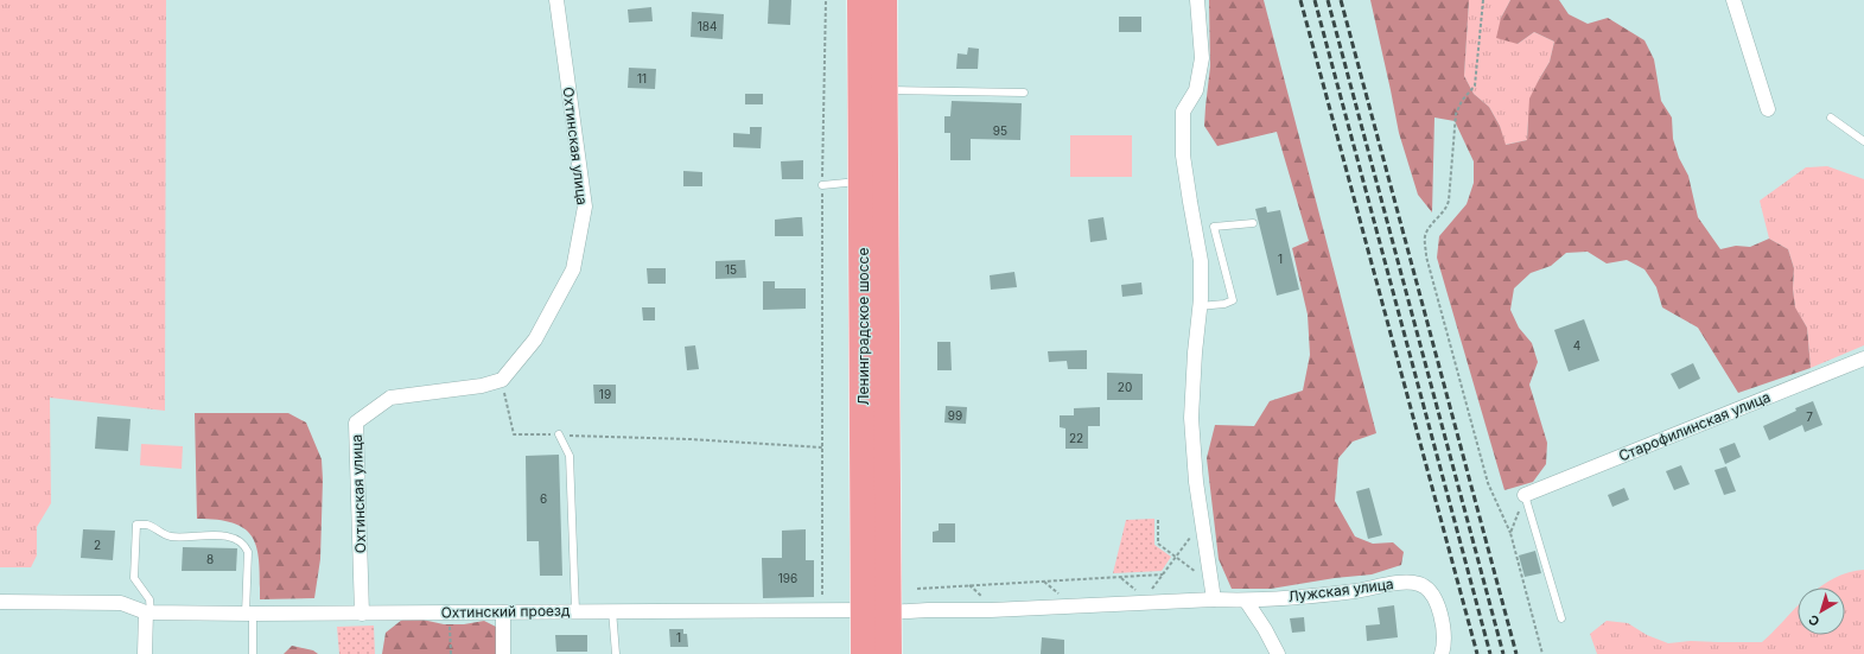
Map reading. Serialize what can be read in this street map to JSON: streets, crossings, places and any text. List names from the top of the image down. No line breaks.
{"streets":{"highway":["Ленинградское шоссе"],"street":["Охтинская улица","Старофилинская улица","Лужская улица","Охтинский проезд"]},"crossings":[["Охтинская улица","Охтинский проезд"],["Ленинградское шоссе","Охтинский проезд"],["Лужская улица","Охтинский проезд"]],"house_numbers":["184","11","95","1","15","4","20","19","99","7","22","6","2","8","196","1"],"north":"bottom left"}
